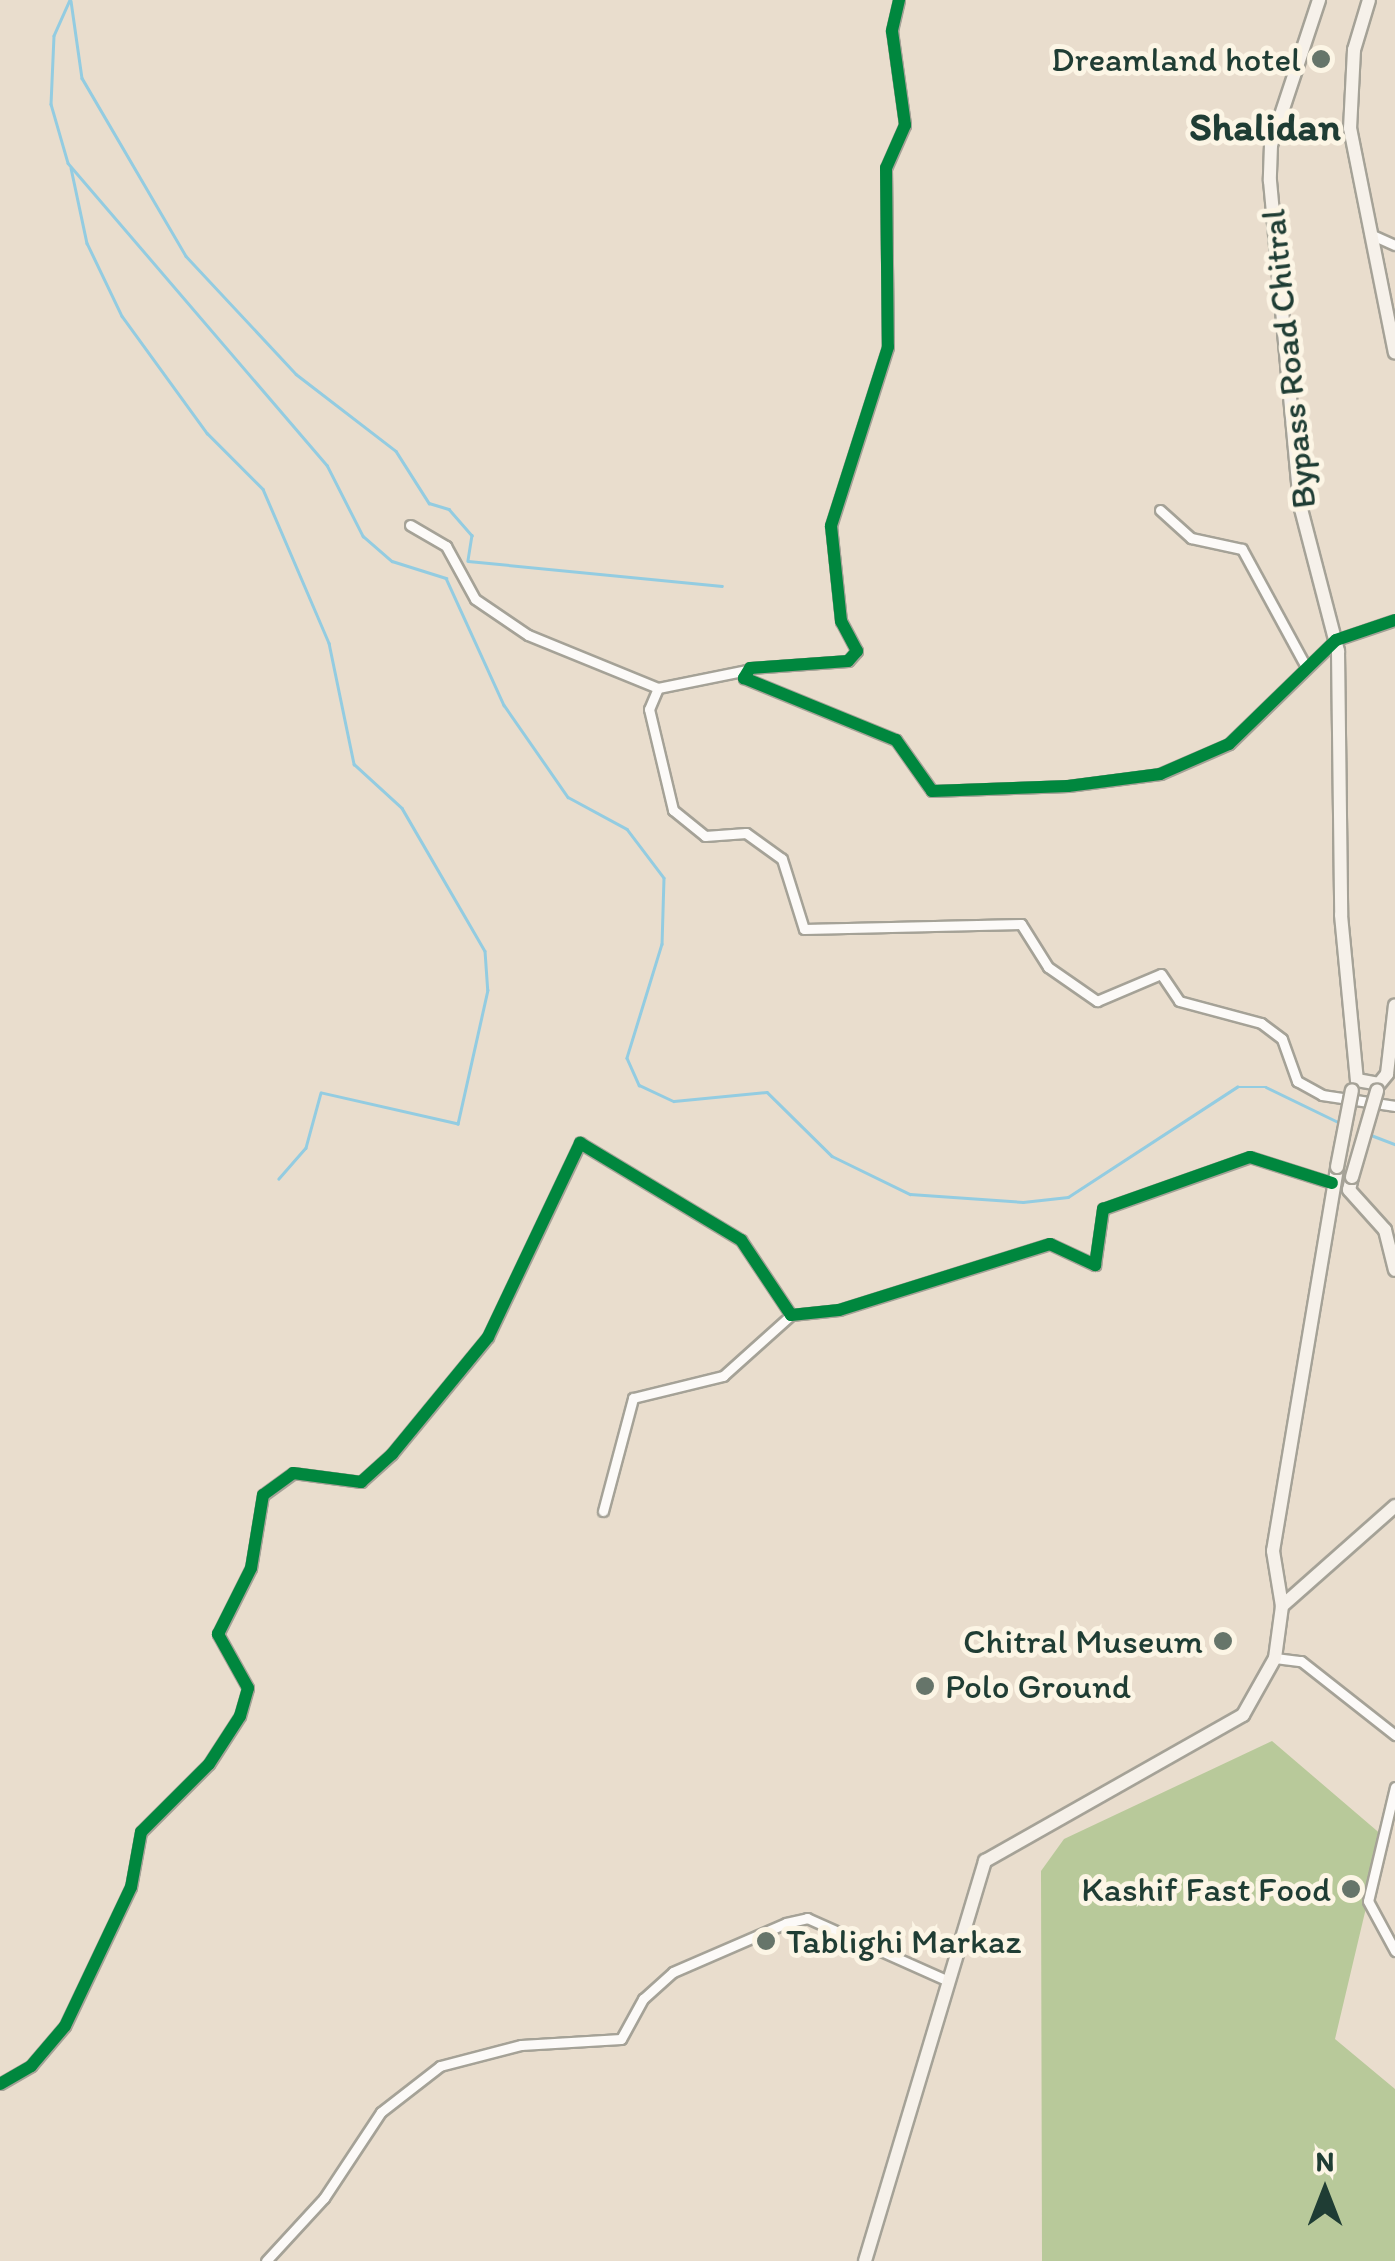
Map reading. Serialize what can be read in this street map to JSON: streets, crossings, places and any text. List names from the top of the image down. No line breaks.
{"streets":{"street":["Bypass Road Chitral"]},"districts":["Shalidan"],"places":["Dreamland hotel","Chitral Museum","Polo Ground","Kashif Fast Food","Tablighi Markaz"],"north":"top"}
